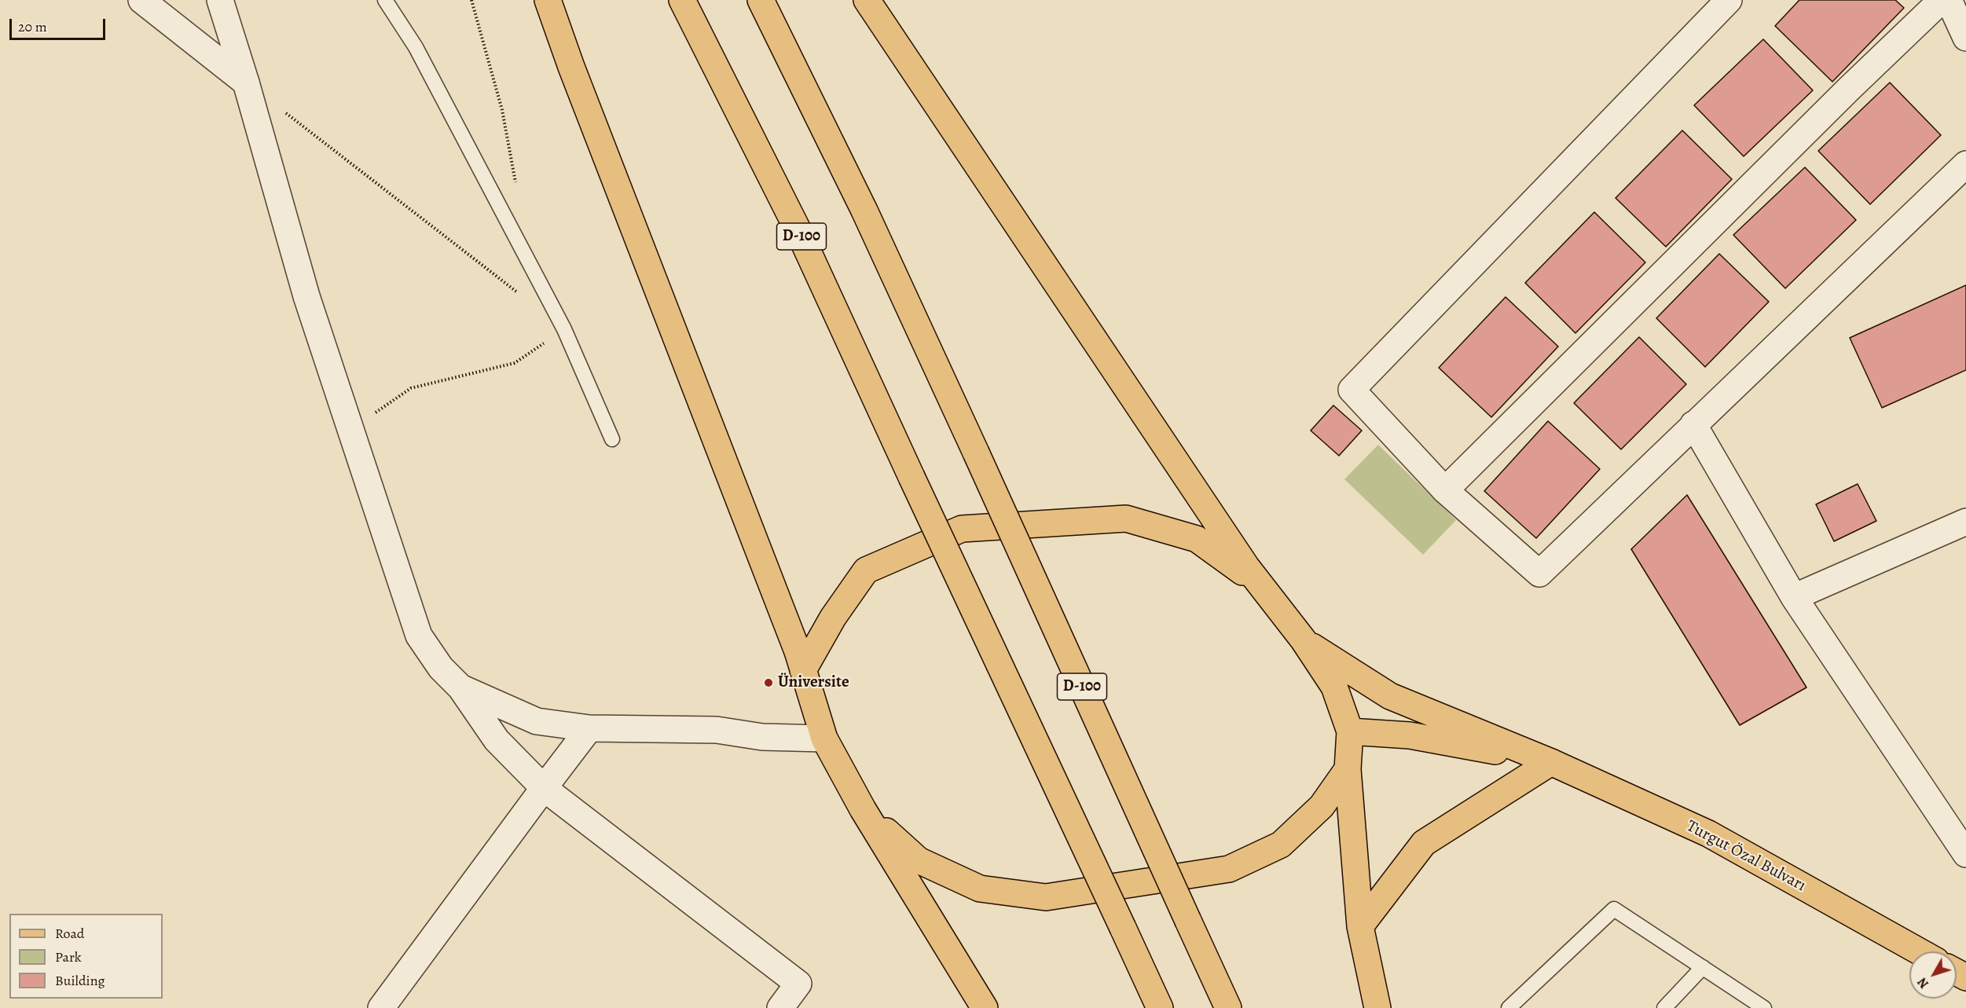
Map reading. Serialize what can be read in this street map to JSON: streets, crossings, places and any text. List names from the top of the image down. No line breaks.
{"streets":{"main road":["D-100","Turgut Özal Bulvarı"]},"places":["Üniversite"],"legend":["Road","Park","Building"],"scale_bar":"20 m","north":"bottom left"}
